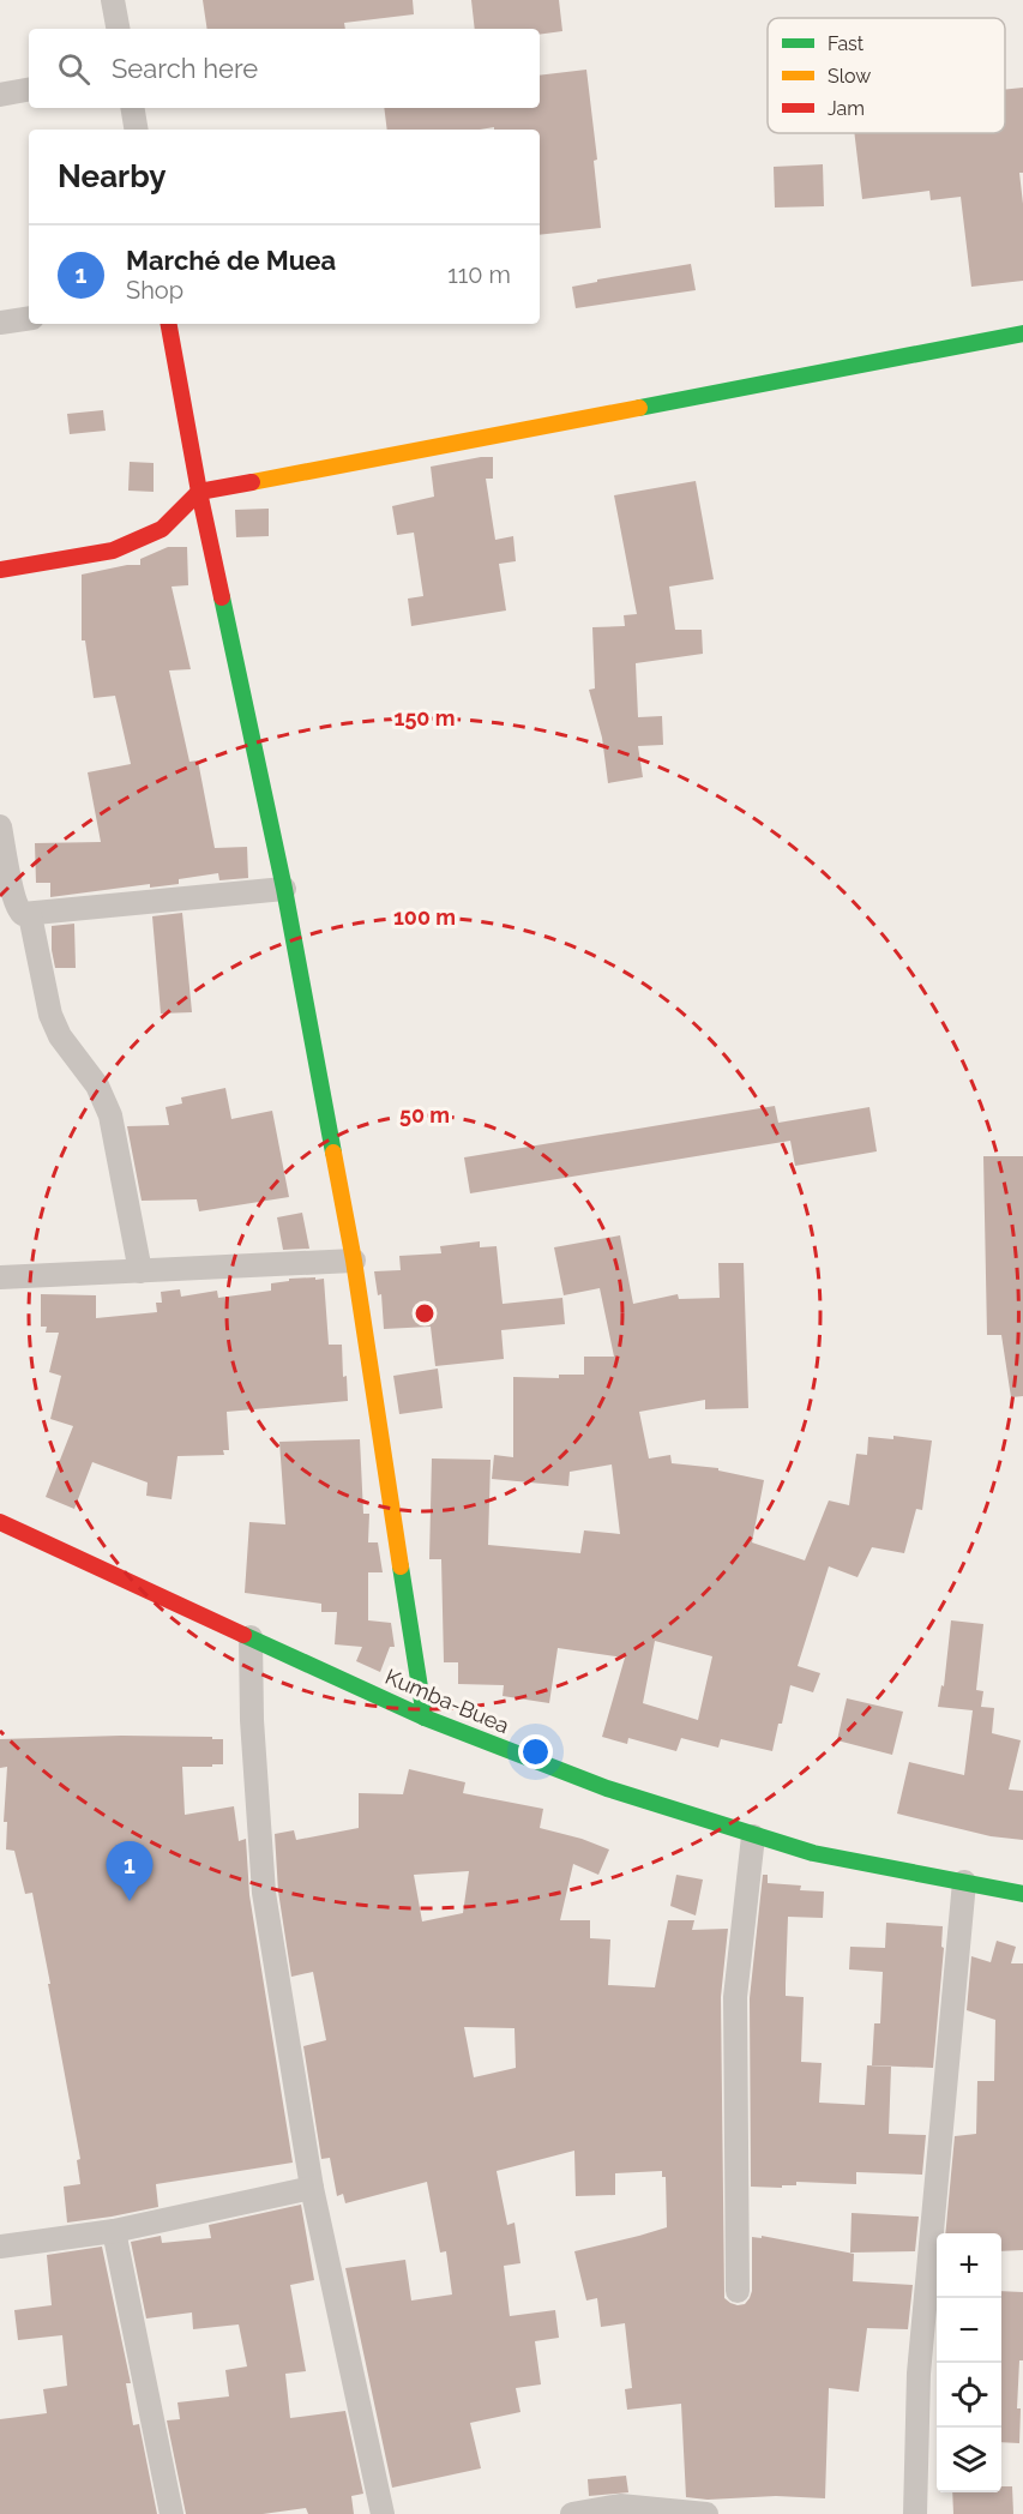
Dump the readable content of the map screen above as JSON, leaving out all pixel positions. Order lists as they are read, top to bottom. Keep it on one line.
{"streets":{"main road":["Kumba-Buea"]},"legend":["Fast","Slow","Jam"],"page":{"search":"Search here","heading":"Nearby","list":[{"mark":"1","name":"Marché de Muea","note":"Shop","value":"110 m"}],"pins":"1","map_buttons":["+","−"]},"rings":["150 m","100 m","50 m"]}
